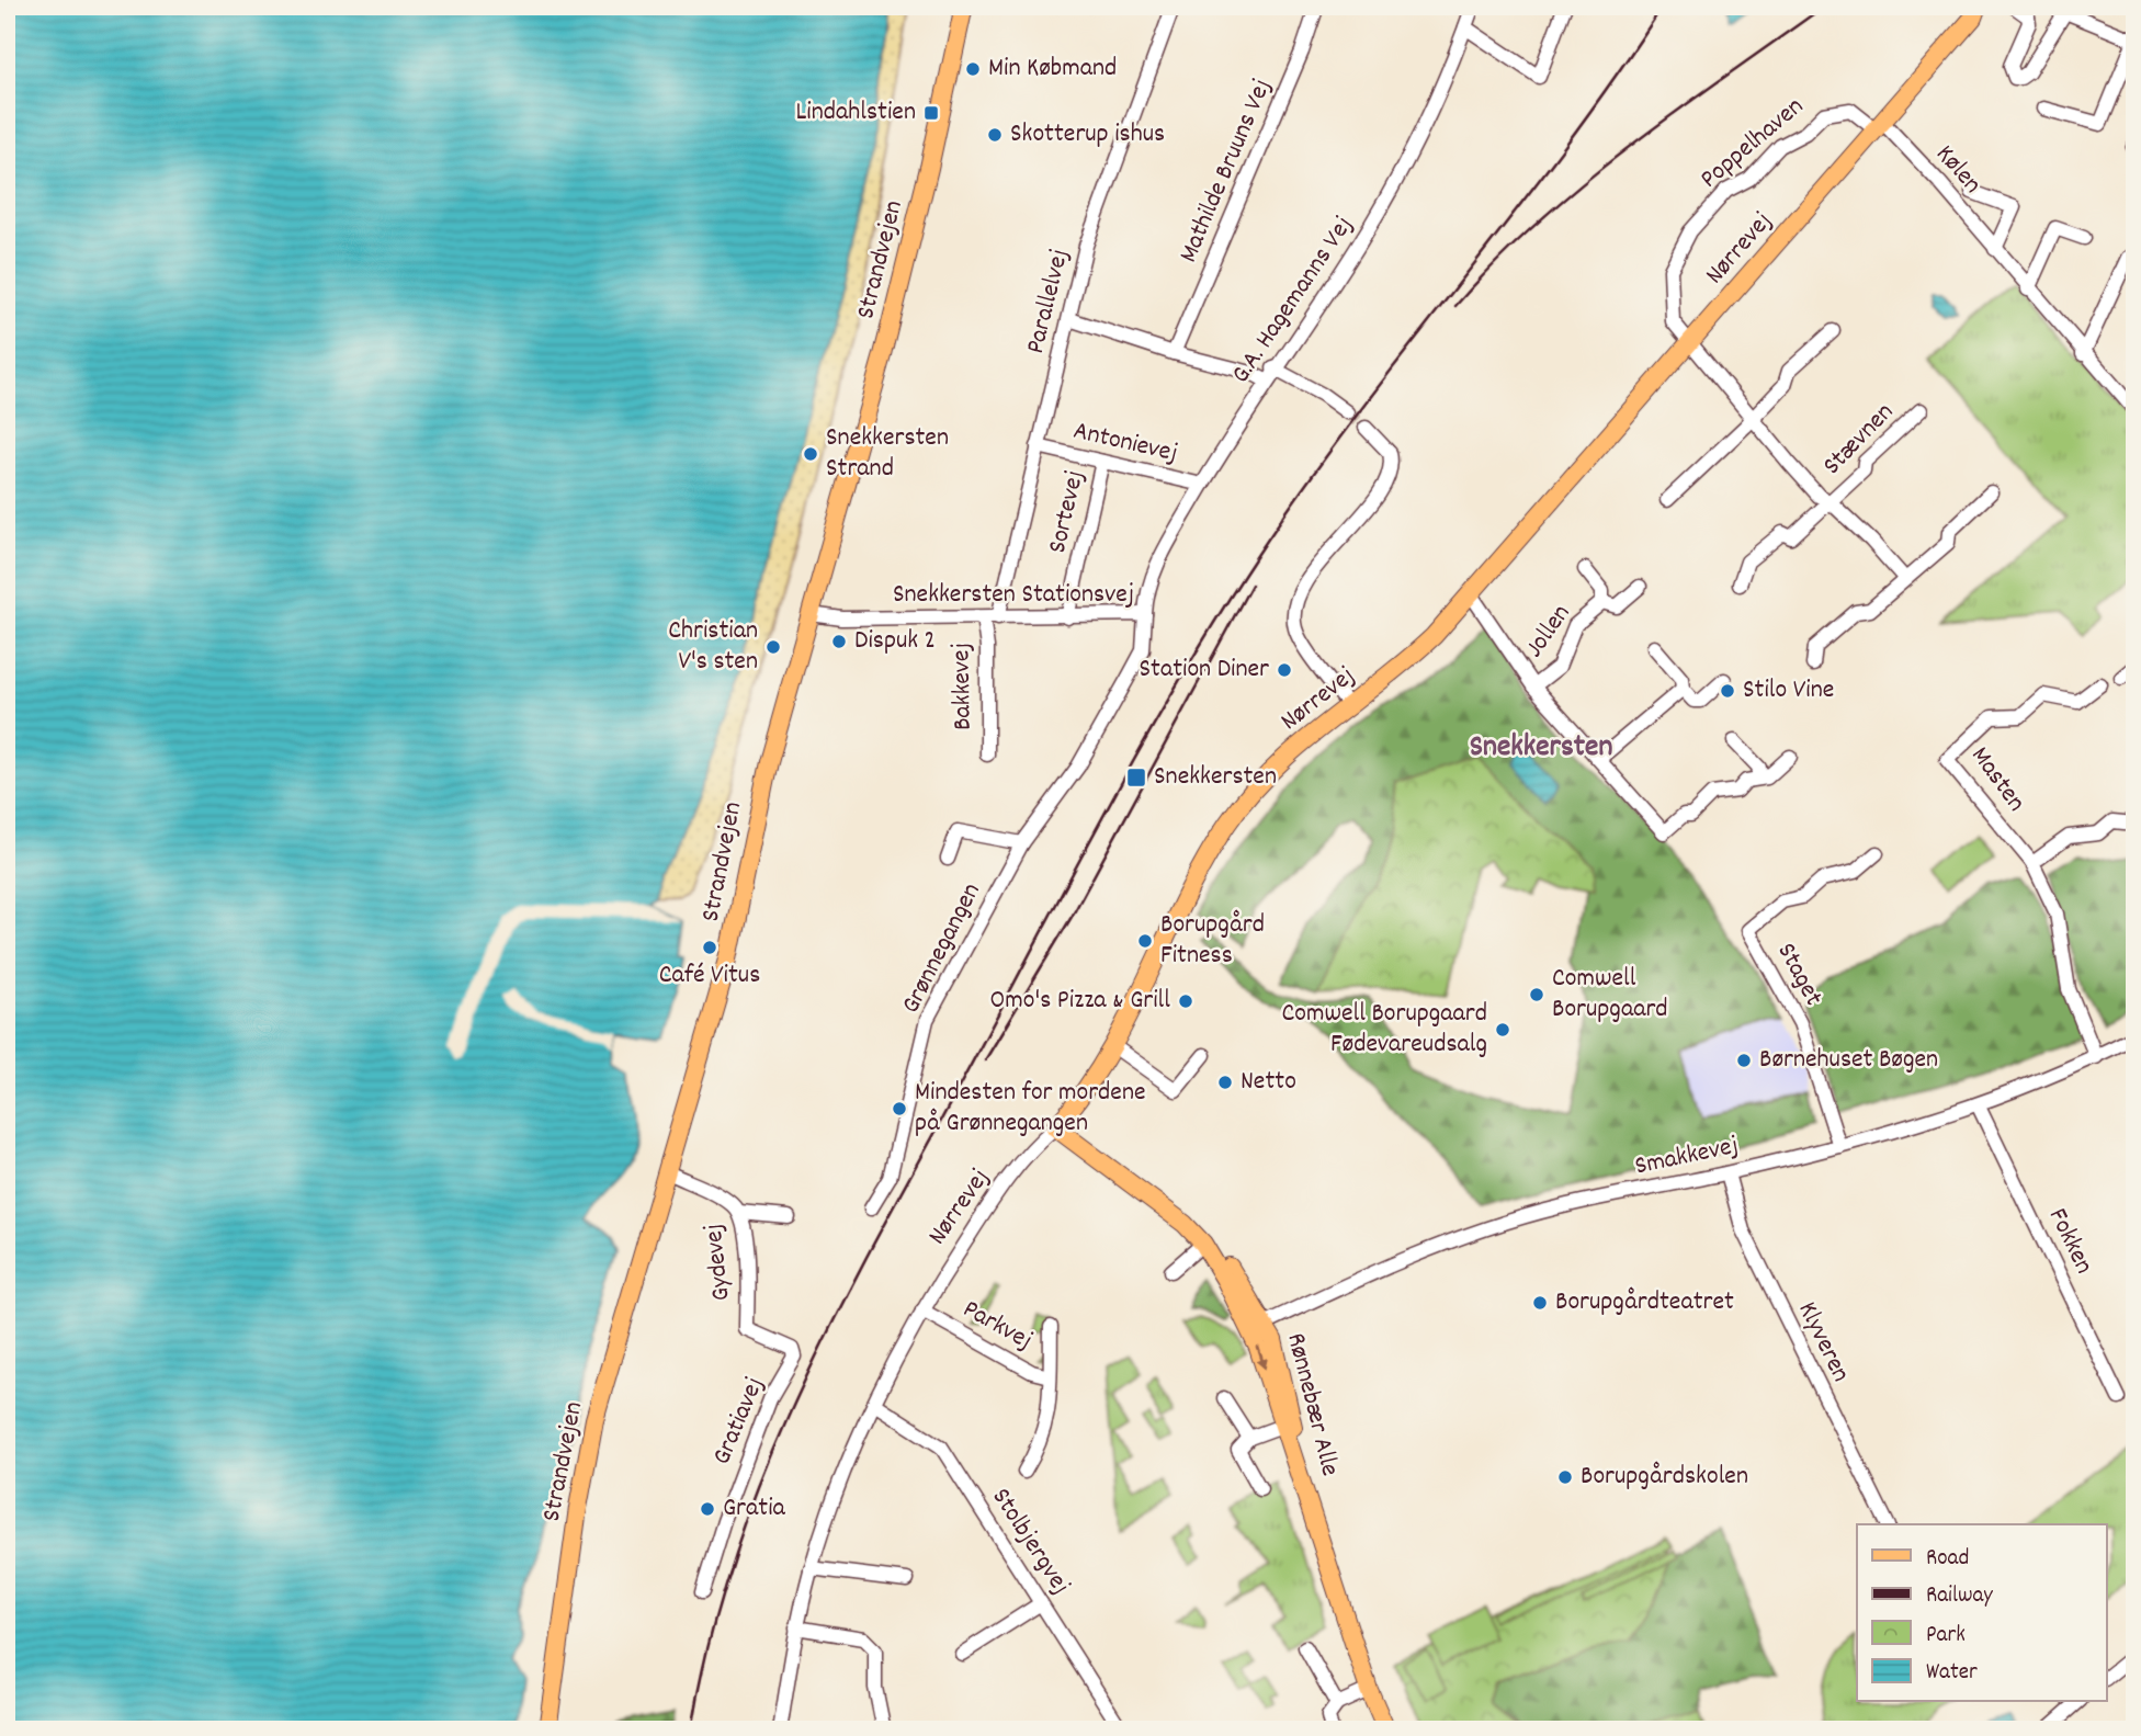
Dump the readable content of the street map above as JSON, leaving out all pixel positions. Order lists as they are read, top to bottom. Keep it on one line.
{"streets":{"main road":["Nørrevej","Strandvejen","Rønnebær Alle"],"street":["Poppelhaven","Kølen","Mathilde Bruuns Vej","G.A. Hagemanns Vej","Parallelvej","Stævnen","Antonievej","Sortevej","Snekkersten Stationsvej","Jollen","Bakkevej","Masten","Grønnegangen","Staget","Smakkevej","Fokken","Gydevej","Parkvej","Klyveren","Gratiavej","Stolbjergvej"]},"crossings":[["Poppelhaven","Kølen"],["Poppelhaven","Nørrevej"],["Poppelhaven","Stævnen"],["Kølen","Nørrevej"],["Nørrevej","Stævnen"],["Nørrevej","Jollen"],["Nørrevej","Parkvej"],["Nørrevej","Rønnebær Alle"],["Nørrevej","Stolbjergvej"],["Strandvejen","Snekkersten Stationsvej"],["Strandvejen","Gydevej"],["G.A. Hagemanns Vej","Antonievej"],["G.A. Hagemanns Vej","Snekkersten Stationsvej"],["Parallelvej","Antonievej"],["Parallelvej","Snekkersten Stationsvej"],["Antonievej","Sortevej"],["Sortevej","Snekkersten Stationsvej"],["Snekkersten Stationsvej","Bakkevej"],["Snekkersten Stationsvej","Grønnegangen"],["Masten","Smakkevej"],["Staget","Smakkevej"],["Smakkevej","Fokken"],["Smakkevej","Klyveren"],["Smakkevej","Rønnebær Alle"],["Gydevej","Gratiavej"]],"districts":["Snekkersten"],"places":{"other":["Min Købmand","Skotterup ishus","Snekkersten Strand","Dispuk 2","Christian V's sten","Station Diner","Stilo Vine","Borupgård Fitness","Café Vitus","Comwell Borupgaard","Omo's Pizza & Grill","Comwell Borupgaard Fødevareudsalg","Børnehuset Bøgen","Netto","Mindesten for mordene på Grønnegangen","Borupgårdteatret","Borupgårdskolen","Gratia"],"transit":["Lindahlstien","Snekkersten"]},"legend":["Road","Railway","Park","Water"]}
